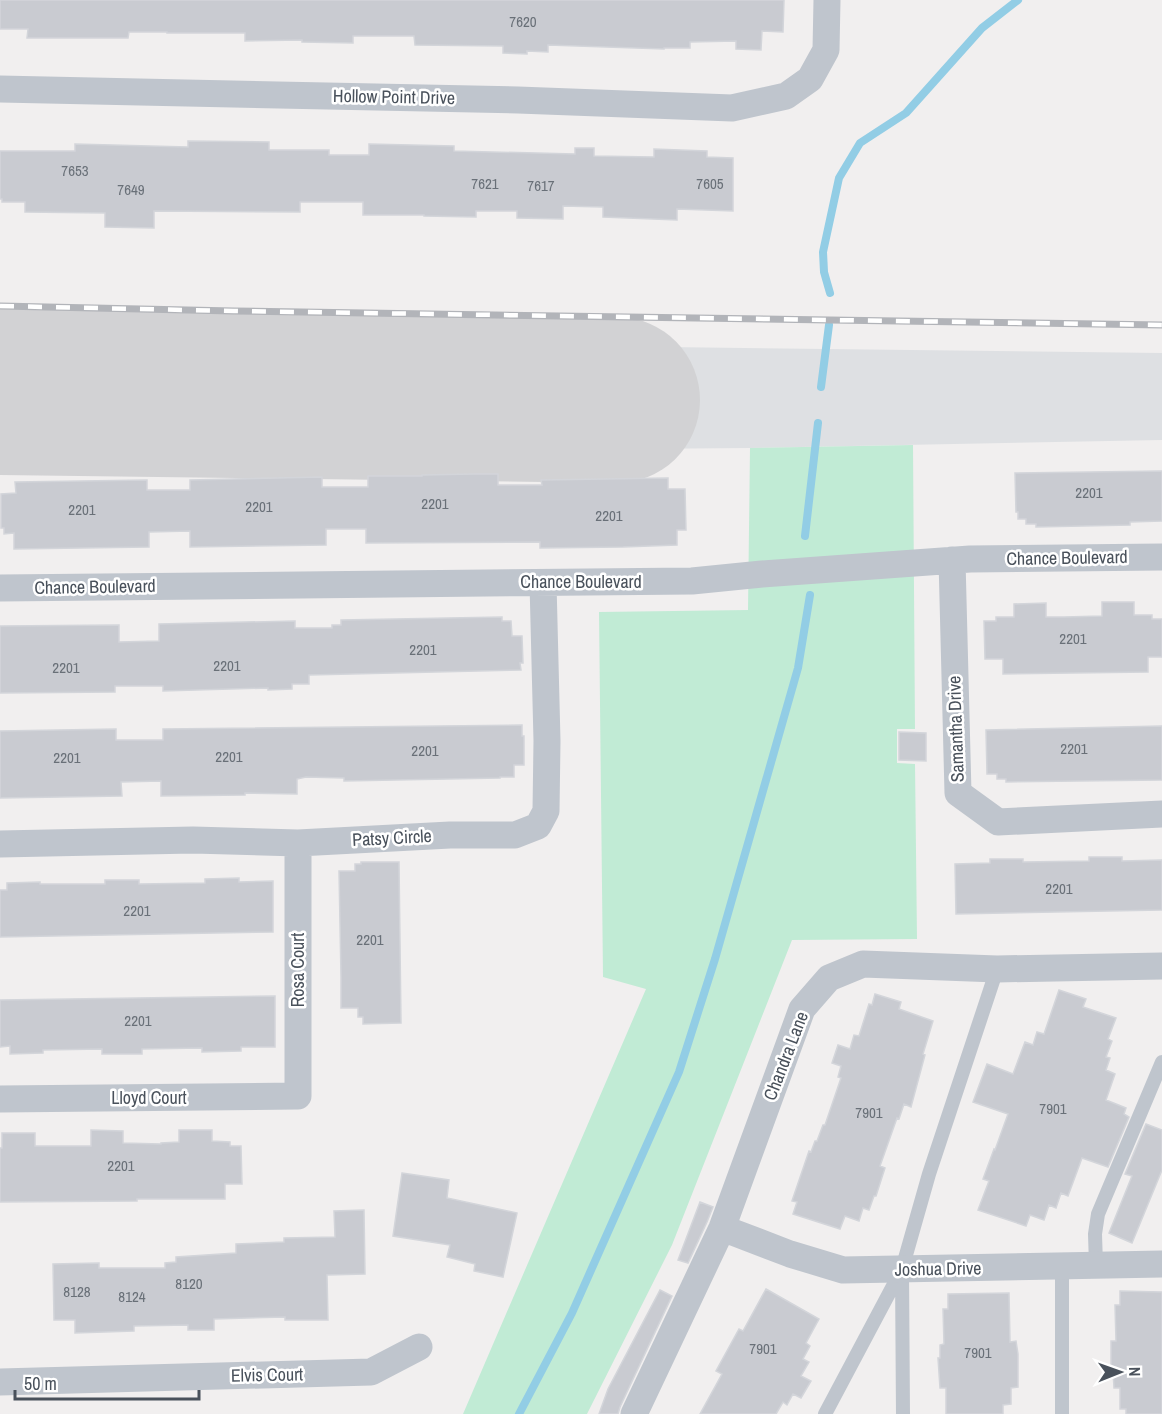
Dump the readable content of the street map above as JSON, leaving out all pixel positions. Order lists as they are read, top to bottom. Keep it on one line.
{"streets":{"street":["Hollow Point Drive","Chance Boulevard","Samantha Drive","Patsy Circle","Rosa Court","Chandra Lane","Lloyd Court","Joshua Drive","Elvis Court"]},"crossings":[["Chance Boulevard","Samantha Drive"],["Chance Boulevard","Patsy Circle"],["Patsy Circle","Rosa Court"],["Rosa Court","Lloyd Court"],["Chandra Lane","Joshua Drive"]],"house_numbers":["7620","7653","7621","7605","7617","7649","2201","2201","2201","2201","2201","2201","2201","2201","2201","2201","2201","2201","2201","2201","2201","2201","2201","7901","7901","2201","8120","8128","8124","7901","7901"],"scale_bar":"50 m","north":"right"}
